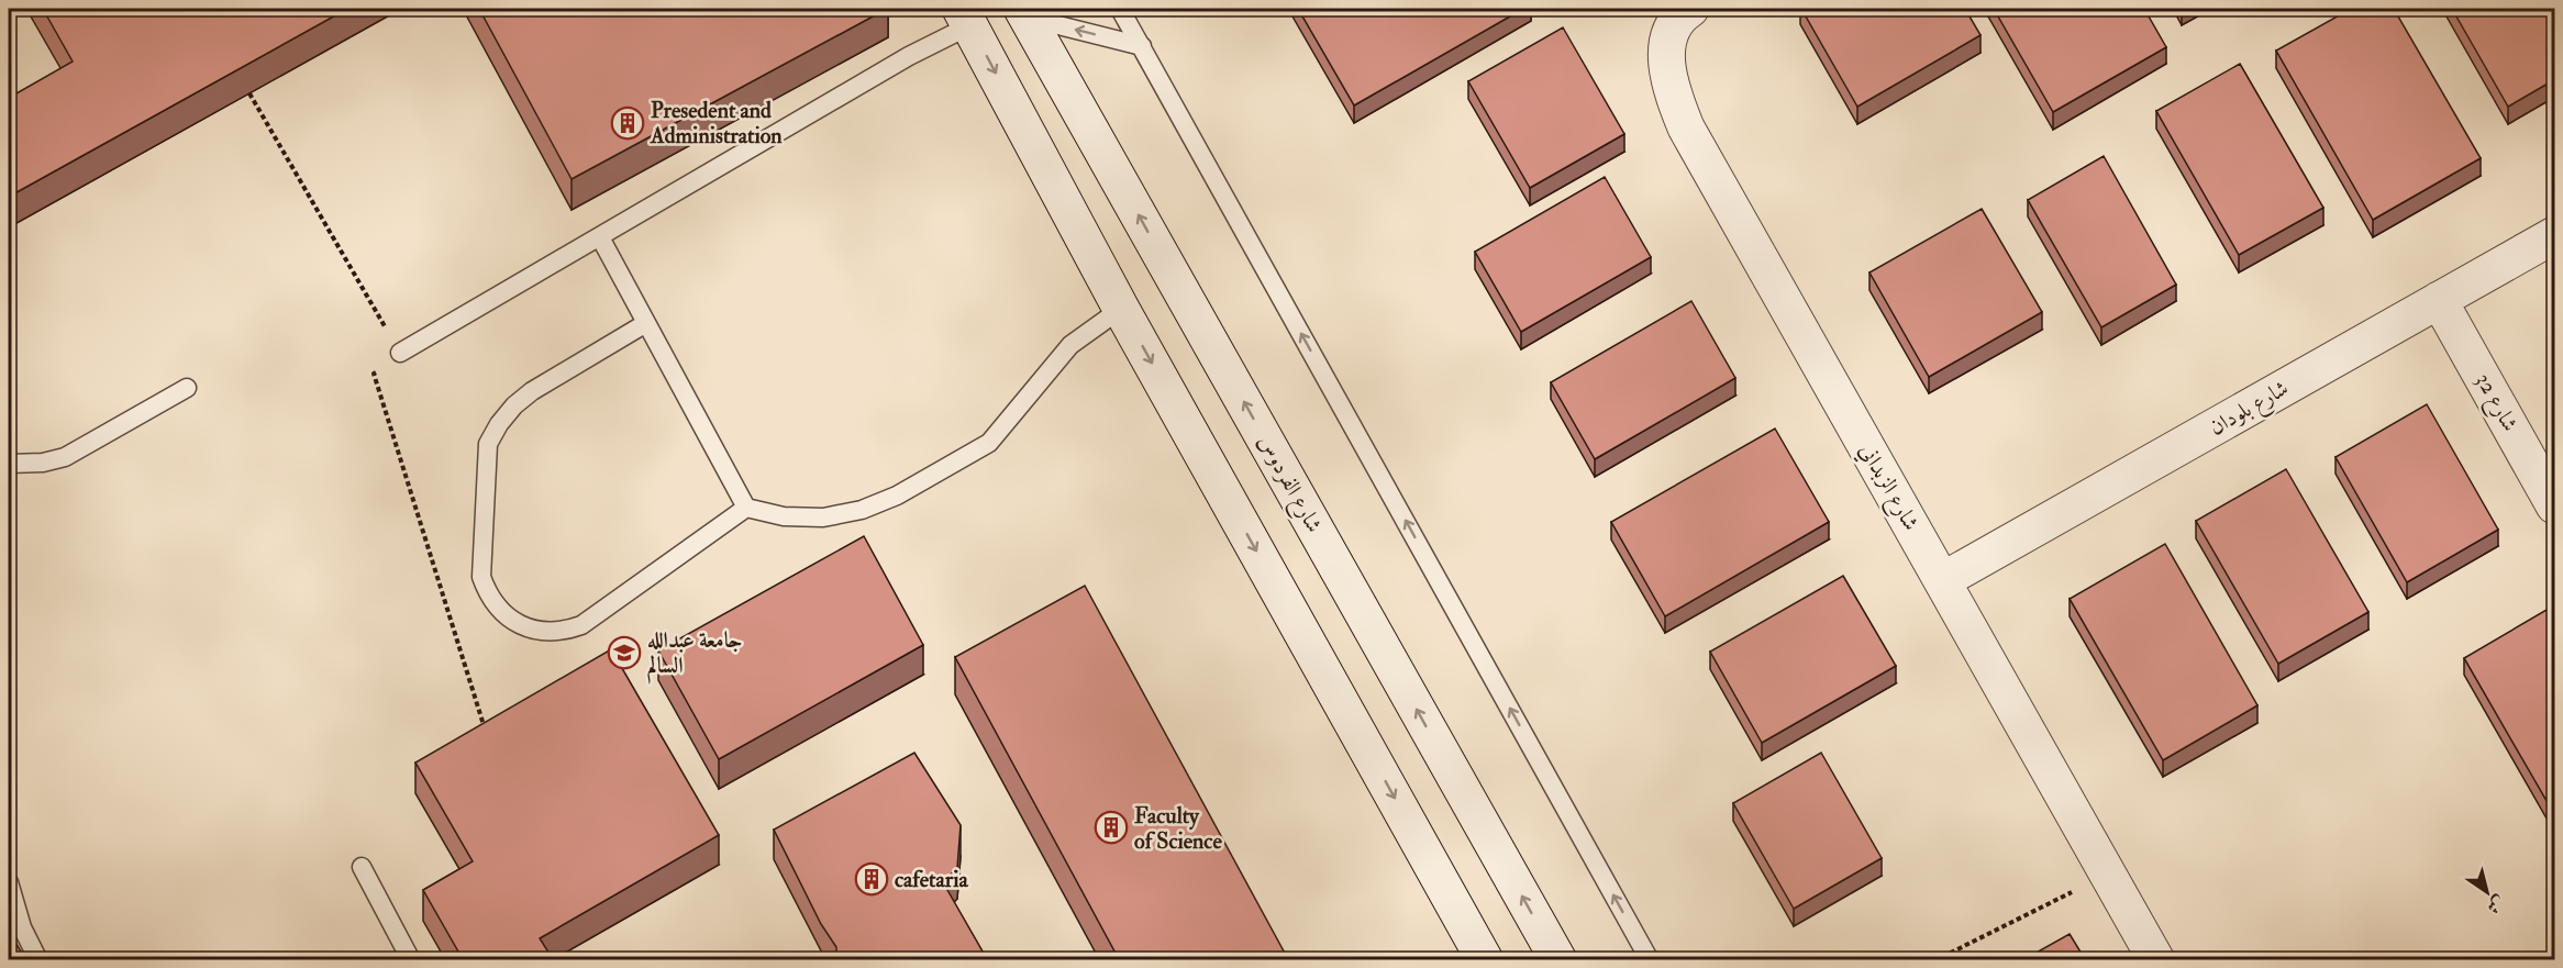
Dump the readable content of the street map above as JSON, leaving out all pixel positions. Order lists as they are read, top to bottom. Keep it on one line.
{"streets":{"street":["شارع 32","شارع بلودان","شارع الفردوس","شارع الزبداني"]},"crossings":[["شارع 32","شارع بلودان"],["شارع بلودان","شارع الزبداني"]],"places":{"building":["Presedent and Administration","Faculty of Science","cafetaria"],"school or university":["جامعة عبدالله السالم"]},"north":"bottom right"}
